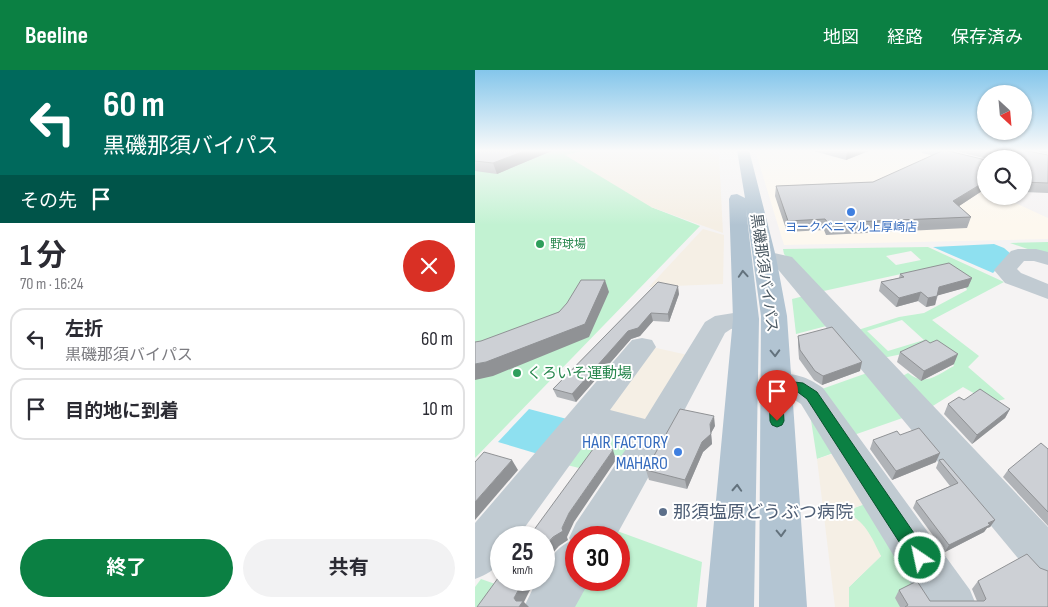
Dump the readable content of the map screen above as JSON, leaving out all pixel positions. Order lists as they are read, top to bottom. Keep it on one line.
{"streets":{"main road":["黒磯那須バイパス"]},"places":["ヨークベニマル上厚崎店","野球場","くろいそ運動場","HAIR FACTORY MAHARO","那須塩原どうぶつ病院"],"north":"bottom right","page":{"header":"Beeline","nav":["地図","経路","保存済み"],"turn":["60 m","黒磯那須バイパス"],"then":"その先","heading":["1 分","70 m · 16:24"],"list":[{"name":"左折","note":"黒磯那須バイパス","value":"60 m"},{"name":"目的地に到着","value":"10 m"}],"speed":"25 km/h","limit":"30","buttons":["終了","共有"]}}
